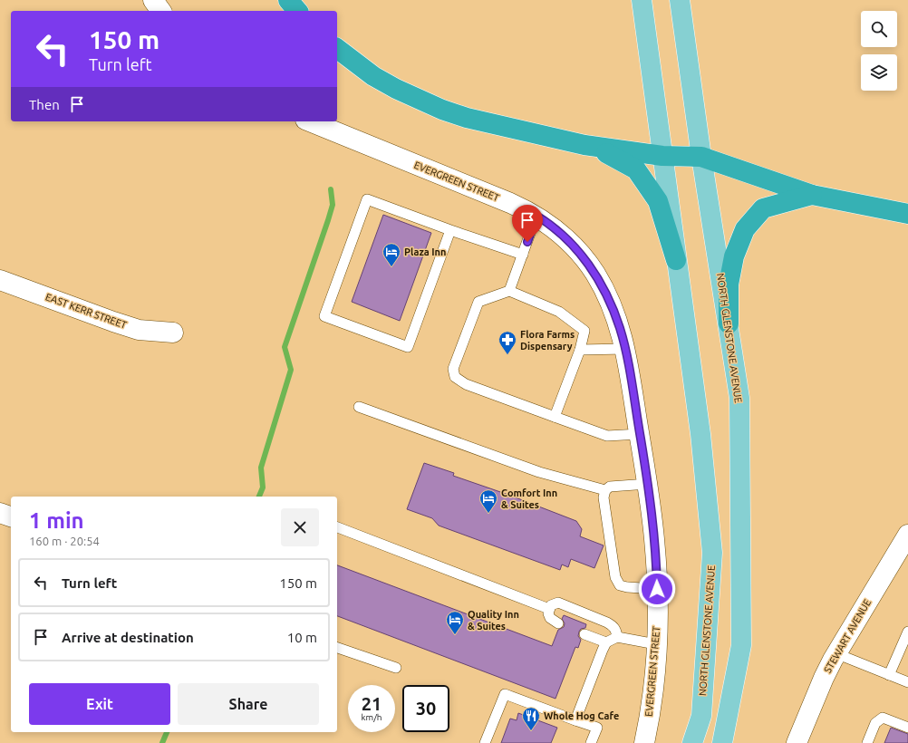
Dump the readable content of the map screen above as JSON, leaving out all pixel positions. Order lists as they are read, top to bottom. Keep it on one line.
{"streets":{"main road":["NORTH GLENSTONE AVENUE"],"street":["EVERGREEN STREET","EAST KERR STREET","STEWART AVENUE"]},"places":{"hotel":["Plaza Inn","Comfort Inn & Suites","Quality Inn & Suites"],"pharmacy":["Flora Farms Dispensary"],"restaurant":["Whole Hog Cafe"]},"page":{"turn":["150 m","Turn left"],"then":"Then","heading":["1 min","160 m · 20:54"],"list":[{"name":"Turn left","value":"150 m"},{"name":"Arrive at destination","value":"10 m"}],"buttons":["Exit","Share"],"speed":"21 km/h","limit":"30"}}
